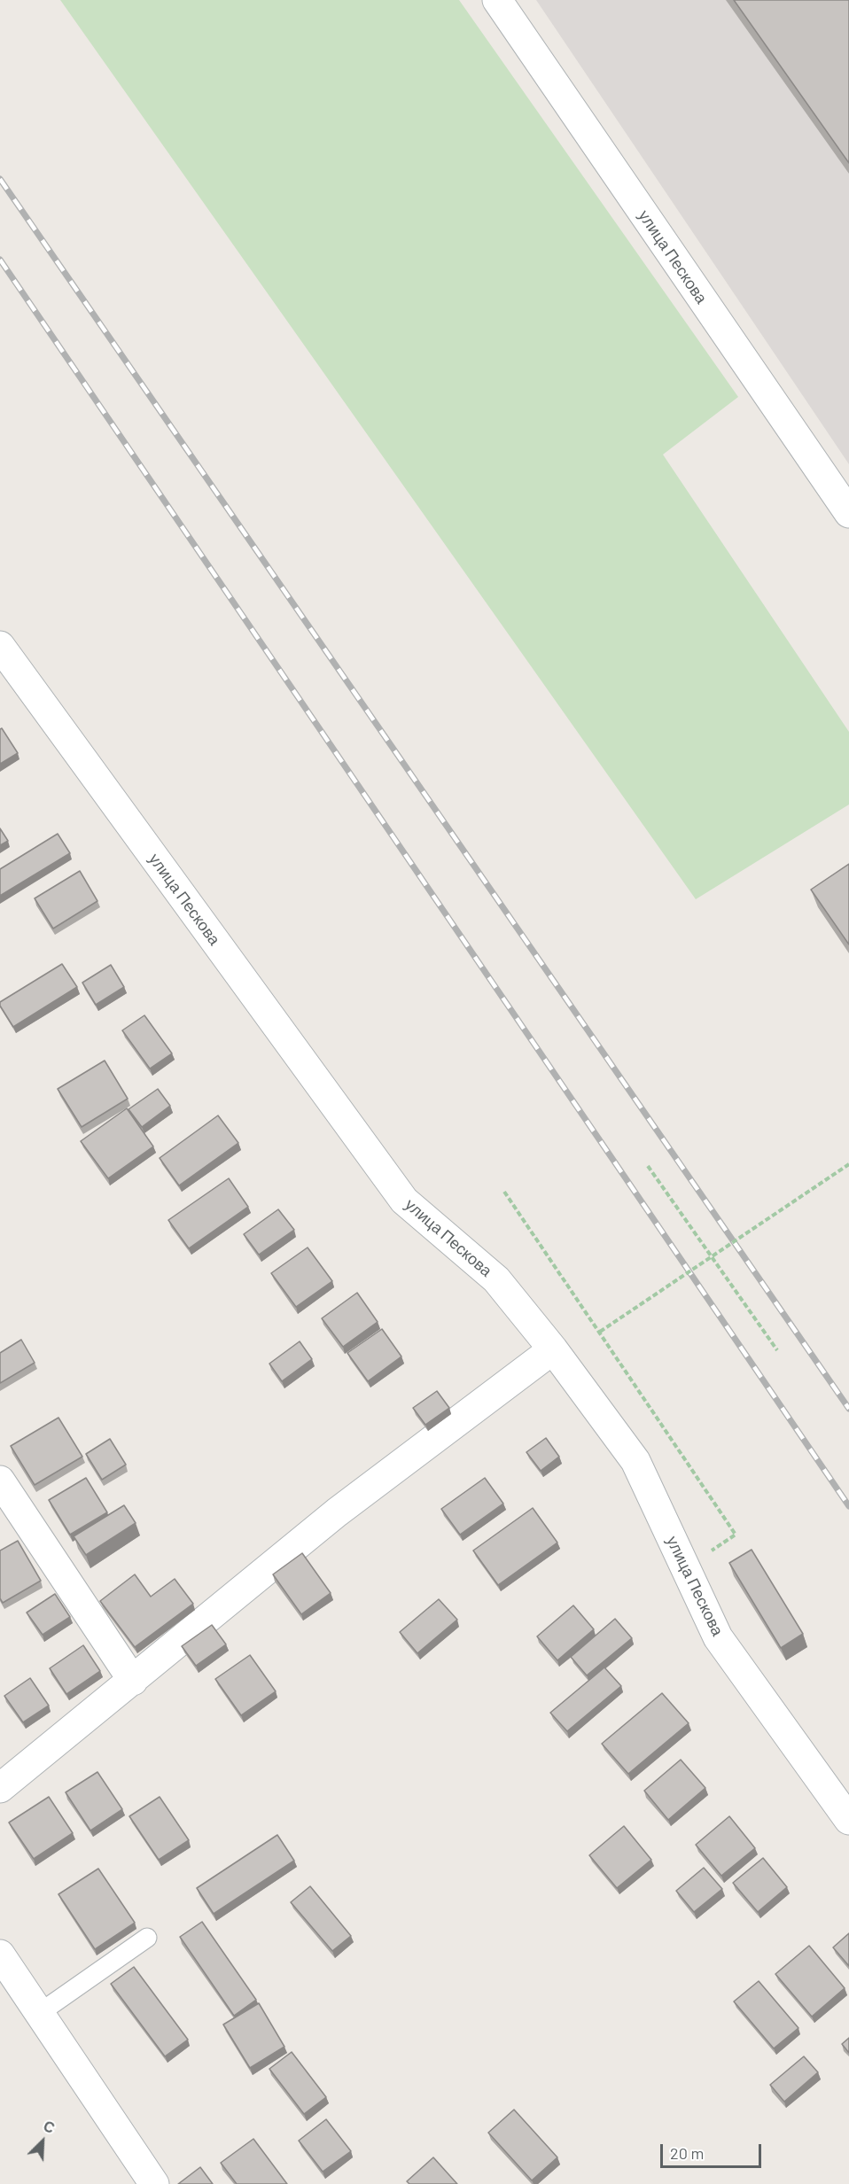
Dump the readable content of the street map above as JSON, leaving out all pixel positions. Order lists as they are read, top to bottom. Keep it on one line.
{"streets":{"street":["улица Пескова"]},"scale_bar":"20 m","north":"top right"}
